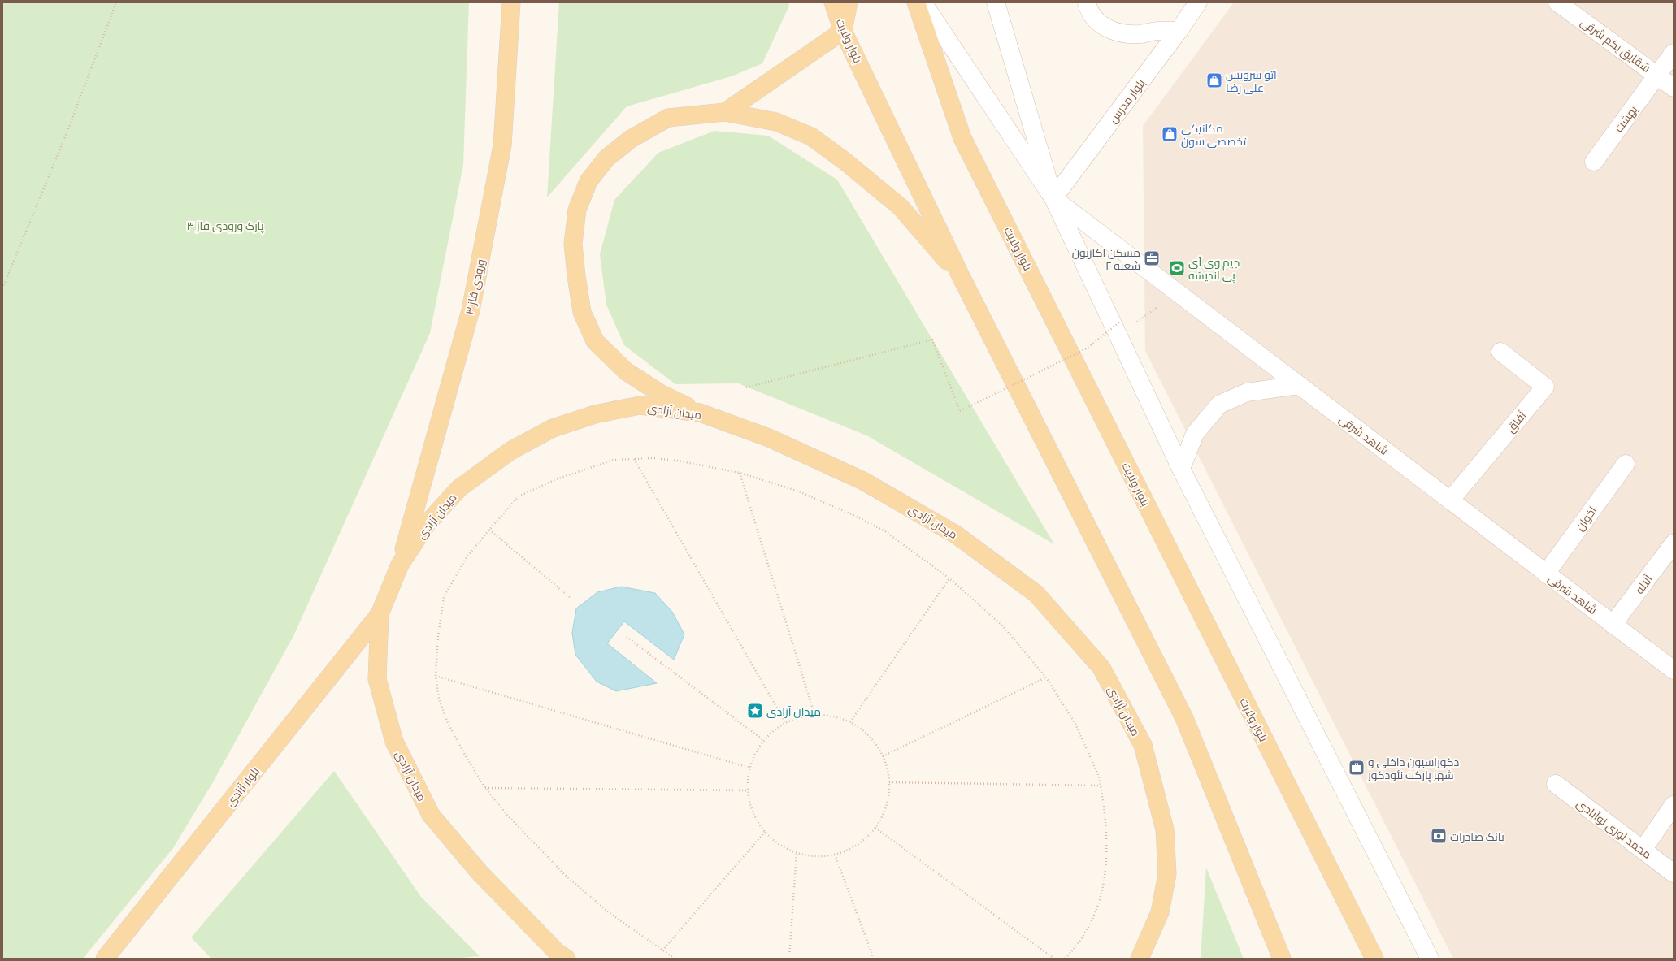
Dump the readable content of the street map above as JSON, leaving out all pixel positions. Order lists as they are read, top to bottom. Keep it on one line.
{"streets":{"main road":["بلوار ولایت","شقایق یکم شرقی","بلوار مدرس","بهشت","ورودی فاز ۳","میدان آزادی","آفاق","شاهد شرقی","اخوان","آلاله","بلوار آزادی","محمد نوری نوآبادی"]},"crossings":[["شقایق یکم شرقی","بهشت"],["بلوار مدرس","شاهد شرقی"],["ورودی فاز ۳","میدان آزادی"],["میدان آزادی","بلوار آزادی"],["آفاق","شاهد شرقی"],["شاهد شرقی","اخوان"],["شاهد شرقی","آلاله"]],"parks":["پارک ورودی فاز ۳"],"places":{"shop":["اتو سرویس علی رضا","مکانیکی تخصصی سون"],"office":["مسکن اکازیون شعبه ۲","دکوراسیون داخلی و شهر پارکت نئودکور"],"sports":["جیم وی آی پی اندیشه"],"place":["میدان آزادی"],"bank":["بانک صادرات"]}}
